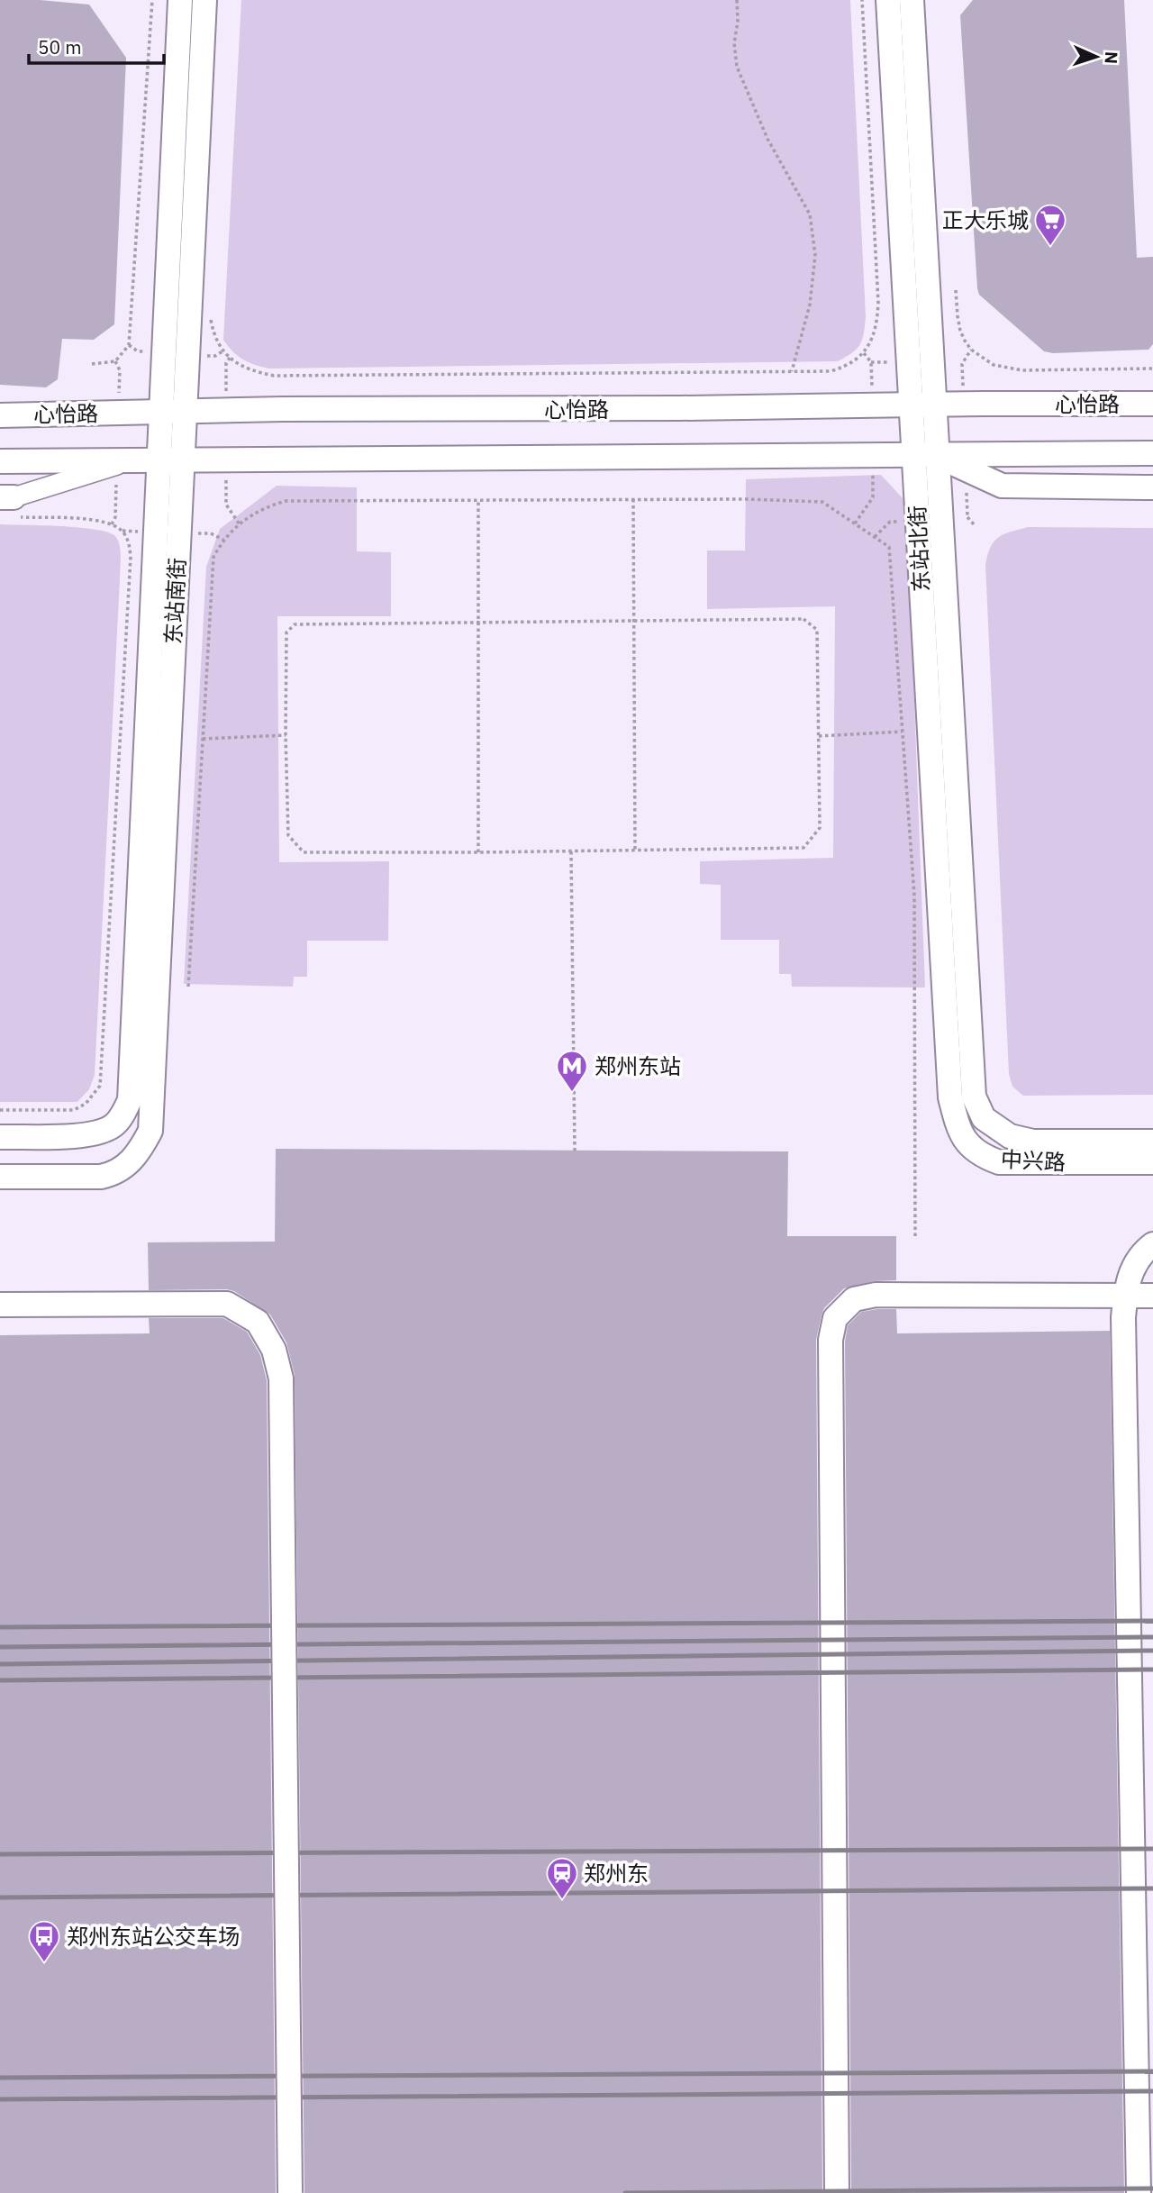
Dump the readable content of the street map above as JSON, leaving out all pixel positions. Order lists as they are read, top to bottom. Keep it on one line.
{"streets":{"street":["心怡路","东站北街","东站南街","中兴路"]},"crossings":[["心怡路","东站北街"],["心怡路","东站南街"],["东站北街","中兴路"]],"places":{"supermarket":["正大乐城"],"metro station":["郑州东站"],"station":["郑州东"],"bus stop":["郑州东站公交车场"]},"scale_bar":"50 m","north":"right"}
